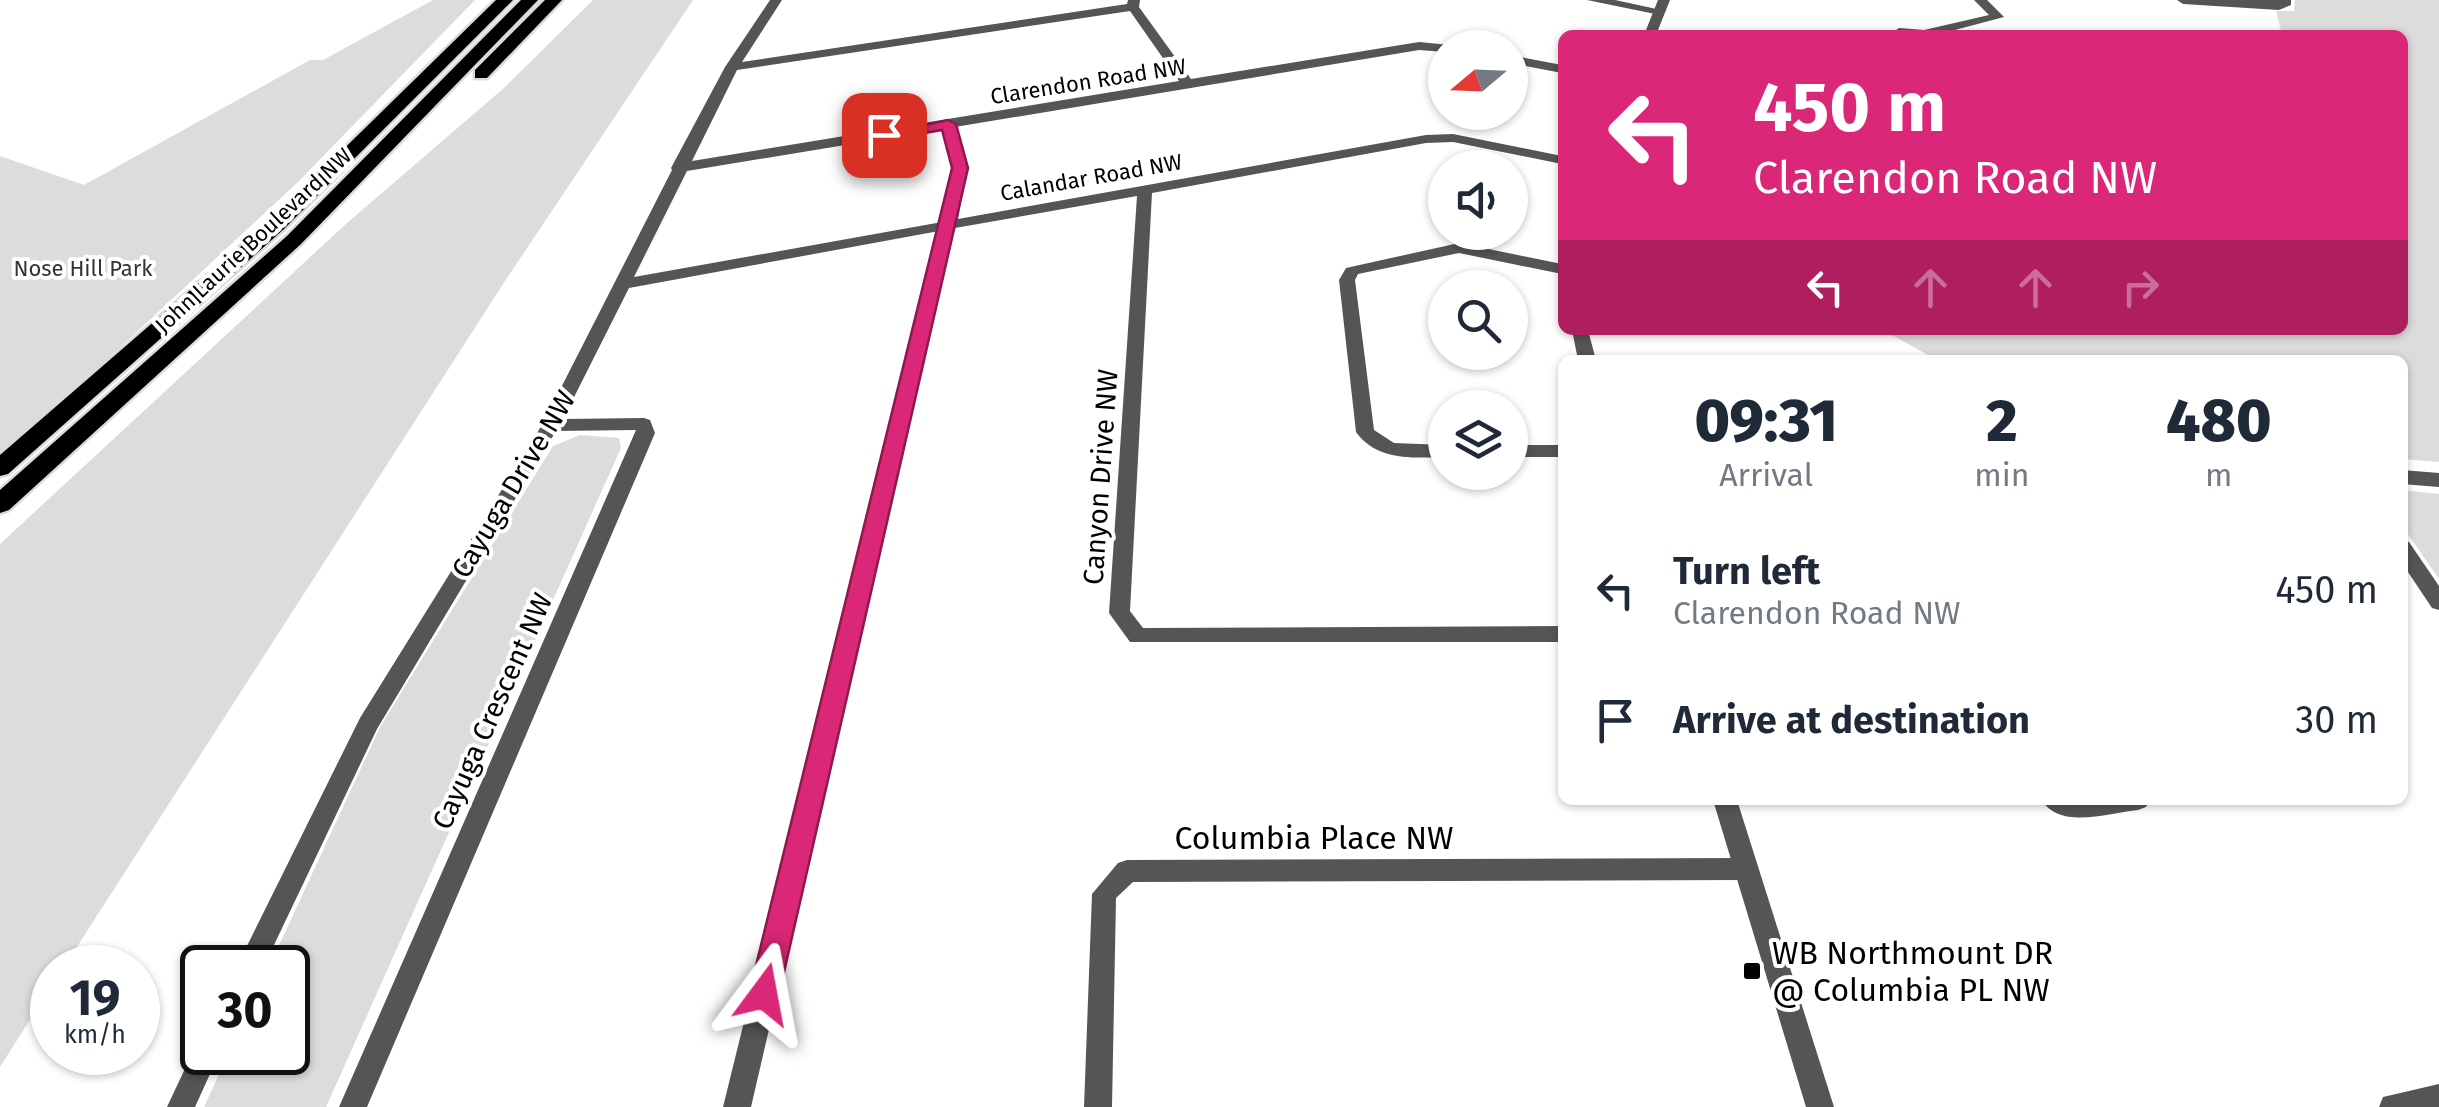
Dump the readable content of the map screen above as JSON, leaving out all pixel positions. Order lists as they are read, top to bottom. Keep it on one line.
{"streets":{"main road":["John Laurie Boulevard NW"],"street":["Clarendon Road NW","Calandar Road NW","Canyon Drive NW","Cayuga Drive NW","Cayuga Crescent NW","Columbia Place NW"]},"crossings":[["Clarendon Road NW","Cayuga Drive NW"],["Calandar Road NW","Canyon Drive NW"],["Calandar Road NW","Cayuga Drive NW"],["Cayuga Drive NW","Cayuga Crescent NW"]],"parks":["Nose Hill Park"],"places":{"transit":["WB Northmount DR @ Columbia PL NW"]},"north":"left","page":{"turn":["450 m","Clarendon Road NW"],"eta":["09:31","Arrival","2","min","480","m"],"list":[{"name":"Turn left","note":"Clarendon Road NW","value":"450 m"},{"name":"Arrive at destination","value":"30 m"}],"speed":"19 km/h","limit":"30"}}
